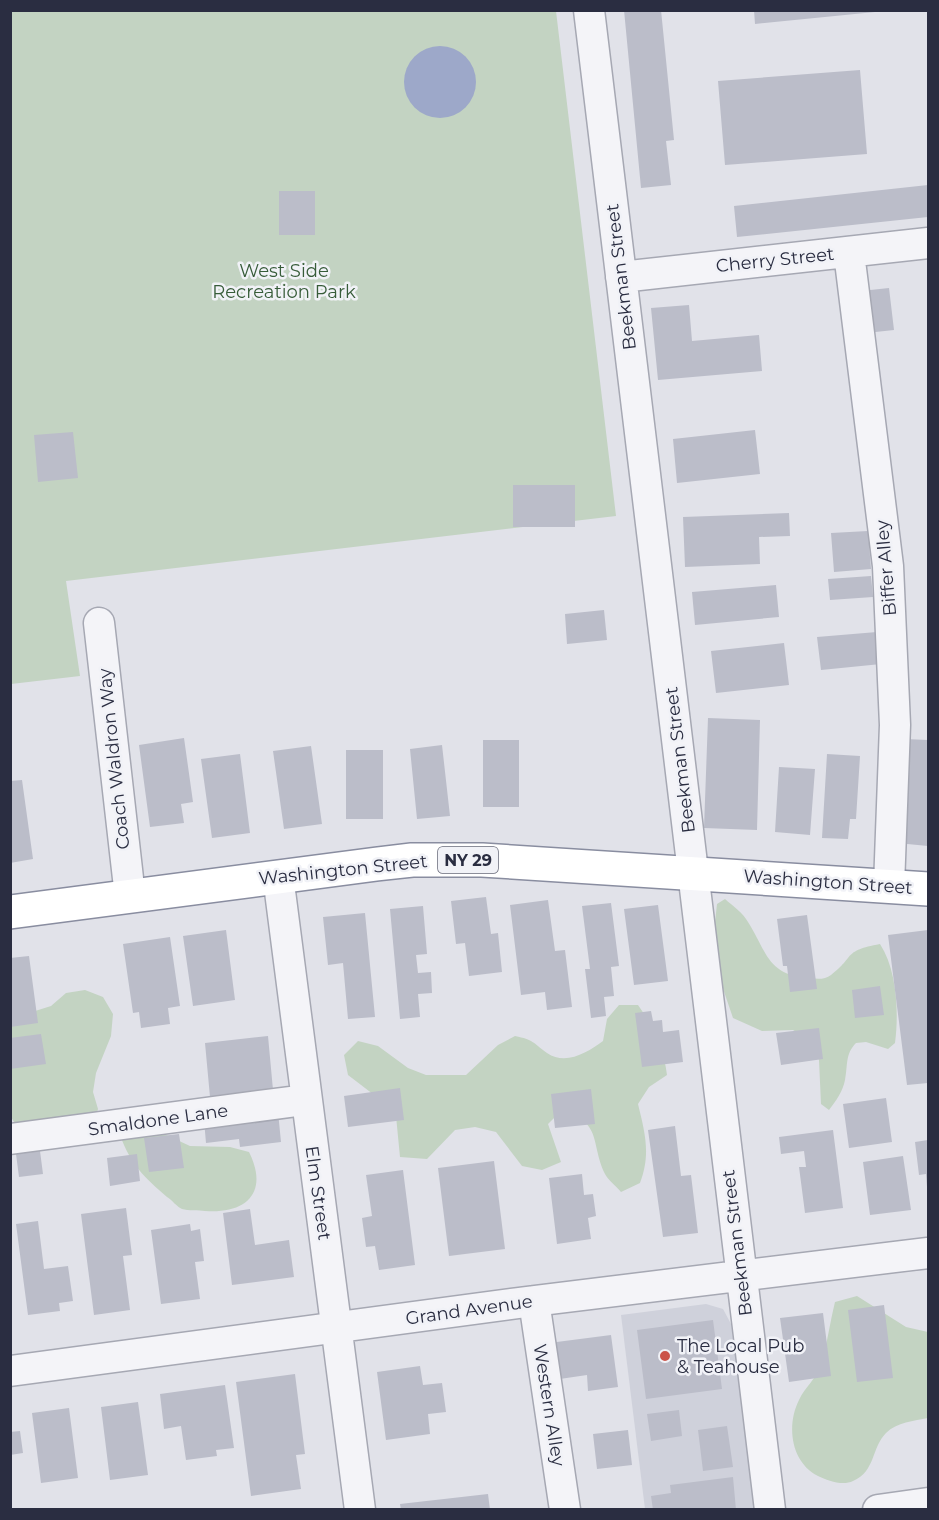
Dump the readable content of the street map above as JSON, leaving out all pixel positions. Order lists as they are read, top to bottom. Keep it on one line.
{"streets":{"highway":["NY 29","Washington Street"],"street":["Cherry Street","Beekman Street","Biffer Alley","Coach Waldron Way","Smaldone Lane","Elm Street","Grand Avenue","Western Alley"]},"crossings":[["Cherry Street","Beekman Street"],["Cherry Street","Biffer Alley"],["Beekman Street","Washington Street"],["Beekman Street","Grand Avenue"],["Biffer Alley","Washington Street"],["Coach Waldron Way","Washington Street"],["Washington Street","Elm Street"],["Smaldone Lane","Elm Street"],["Elm Street","Grand Avenue"],["Grand Avenue","Western Alley"]],"parks":["West Side Recreation Park"],"places":["The Local Pub & Teahouse"]}
